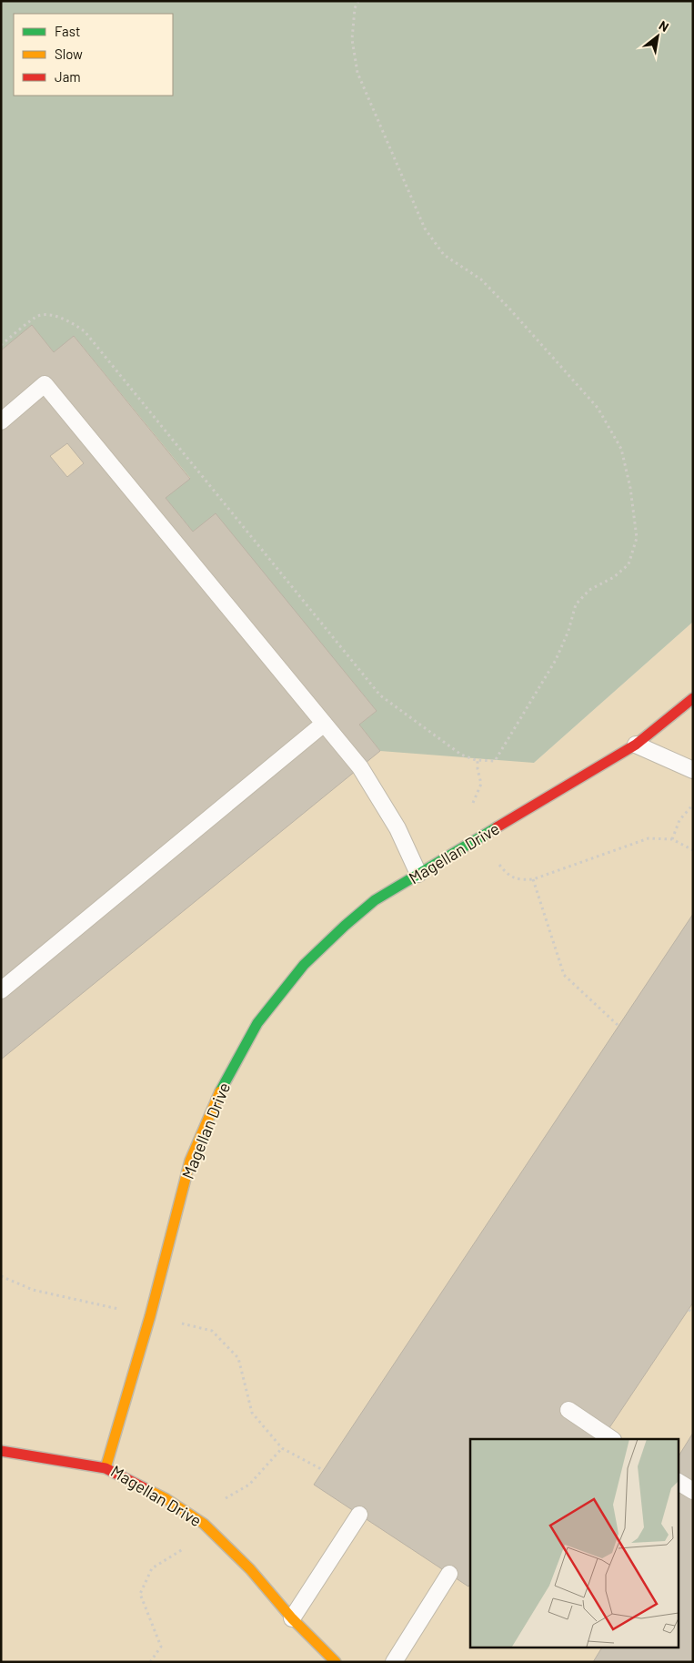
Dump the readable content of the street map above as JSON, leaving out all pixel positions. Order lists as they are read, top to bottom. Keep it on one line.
{"streets":{"street":["Magellan Drive"]},"legend":["Fast","Slow","Jam"],"north":"top right"}
